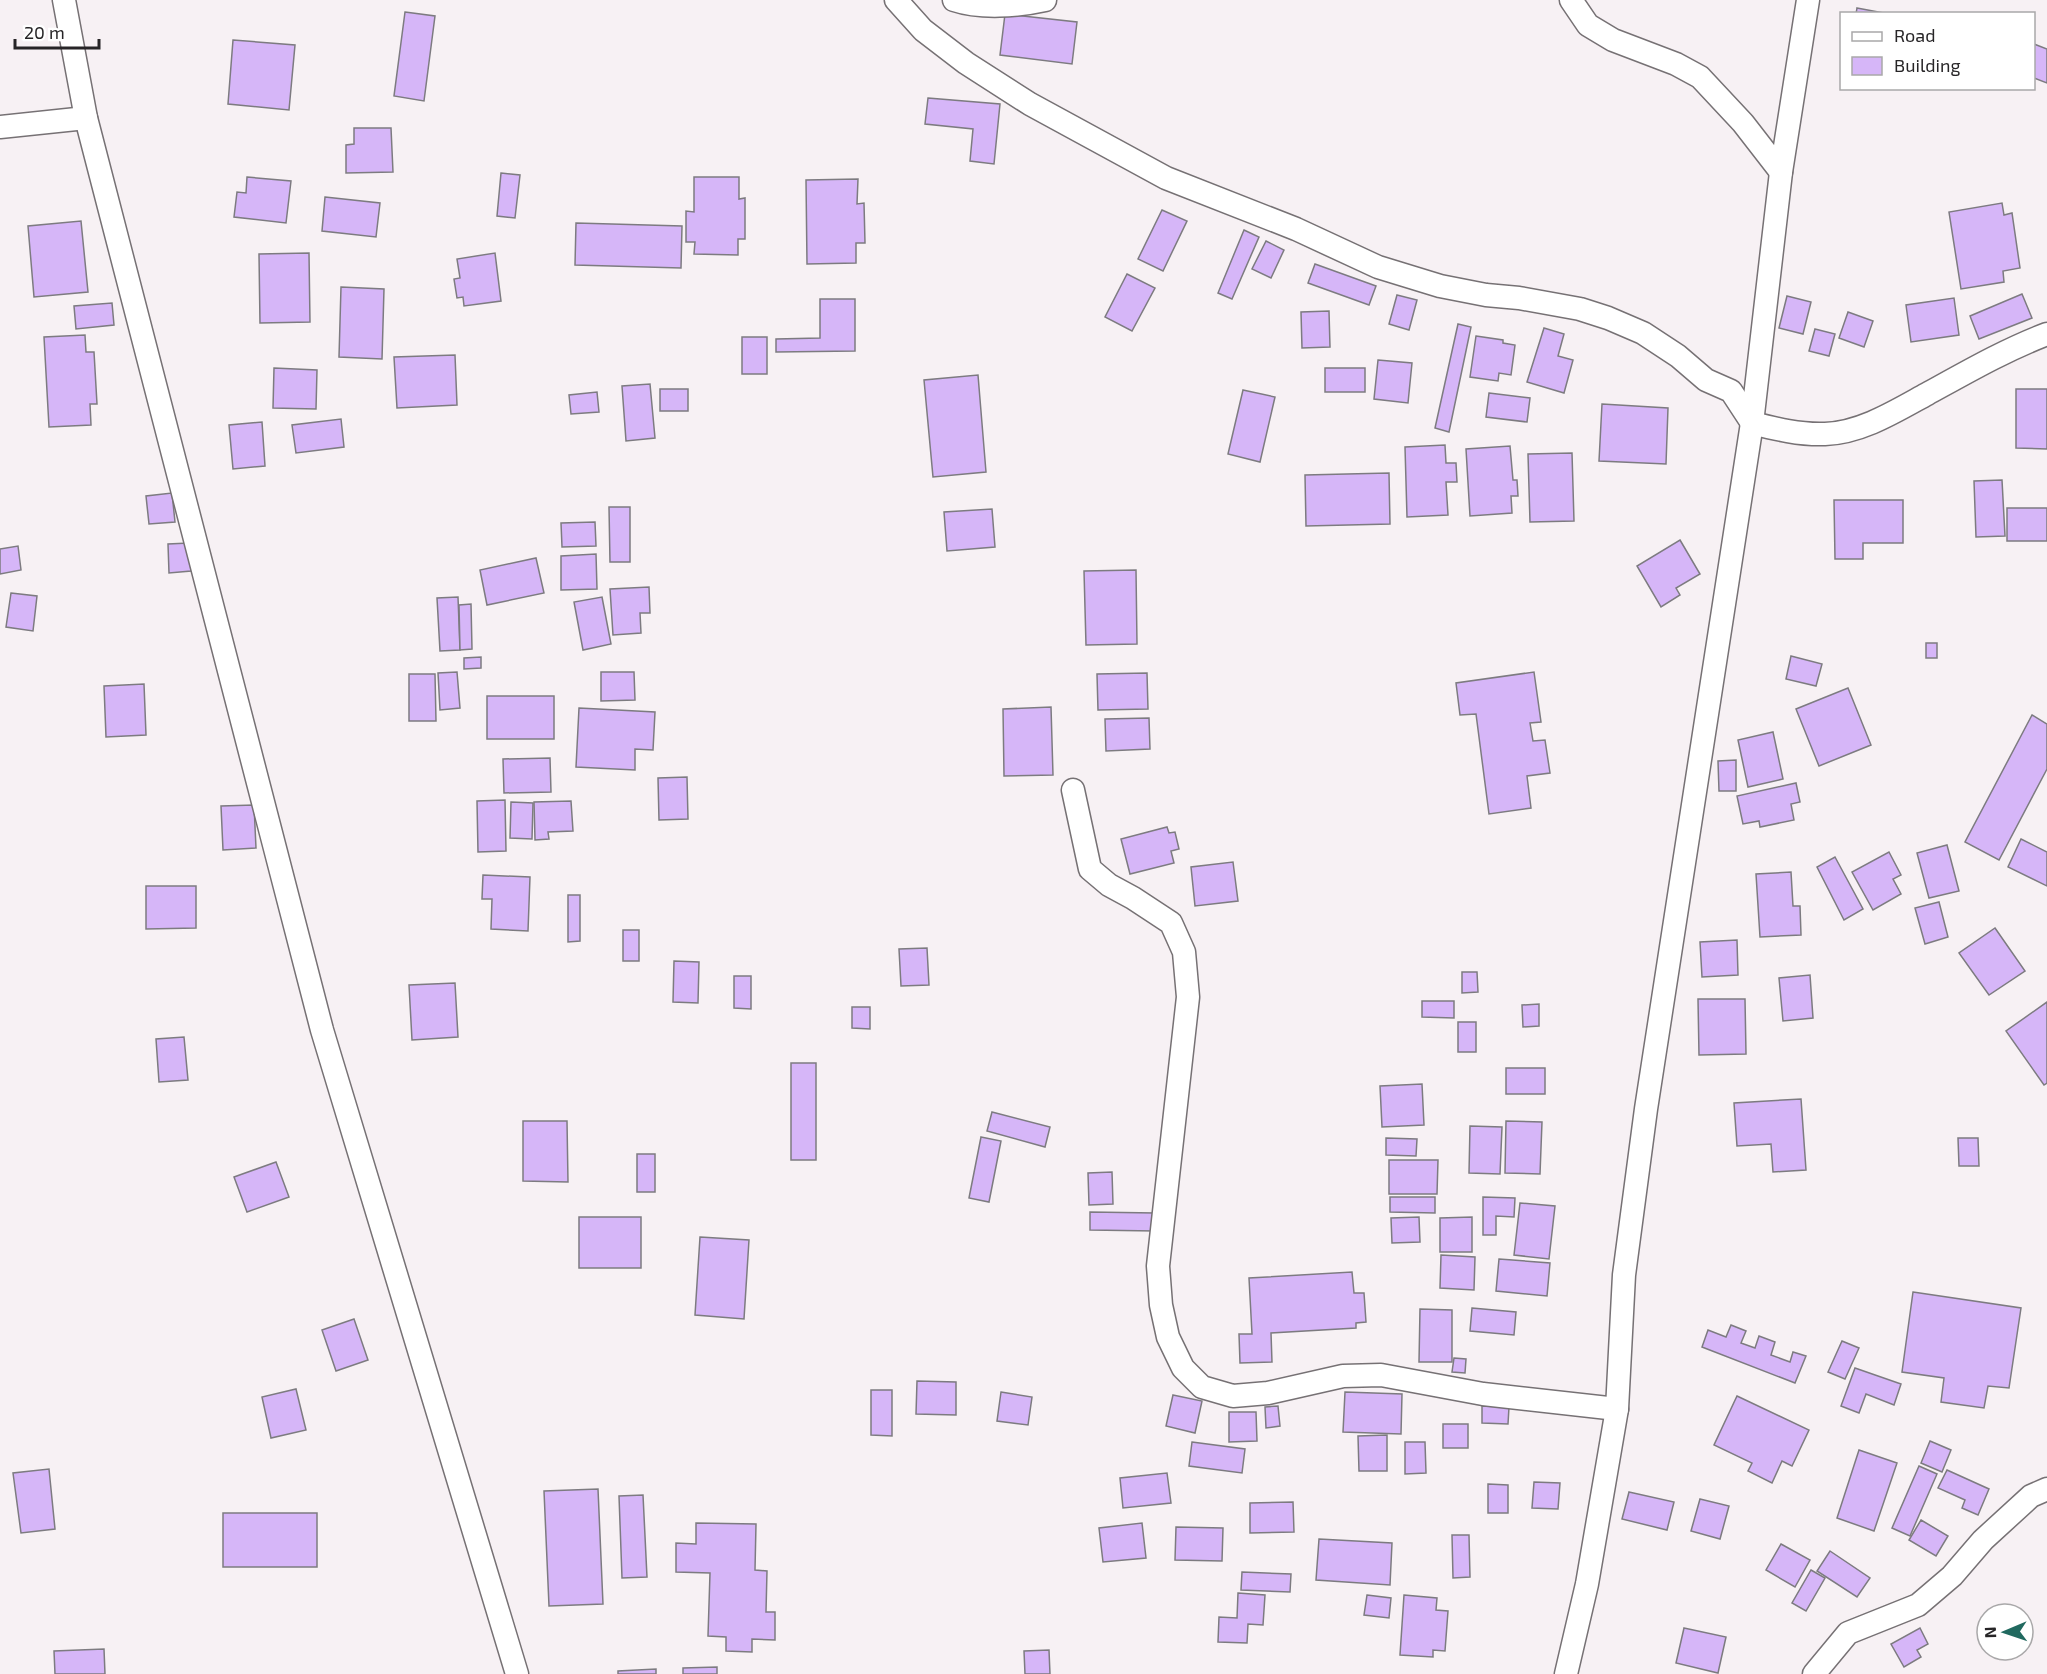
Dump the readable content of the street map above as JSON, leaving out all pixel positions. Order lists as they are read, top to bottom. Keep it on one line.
{"legend":["Road","Building"],"scale_bar":"20 m","north":"left"}
